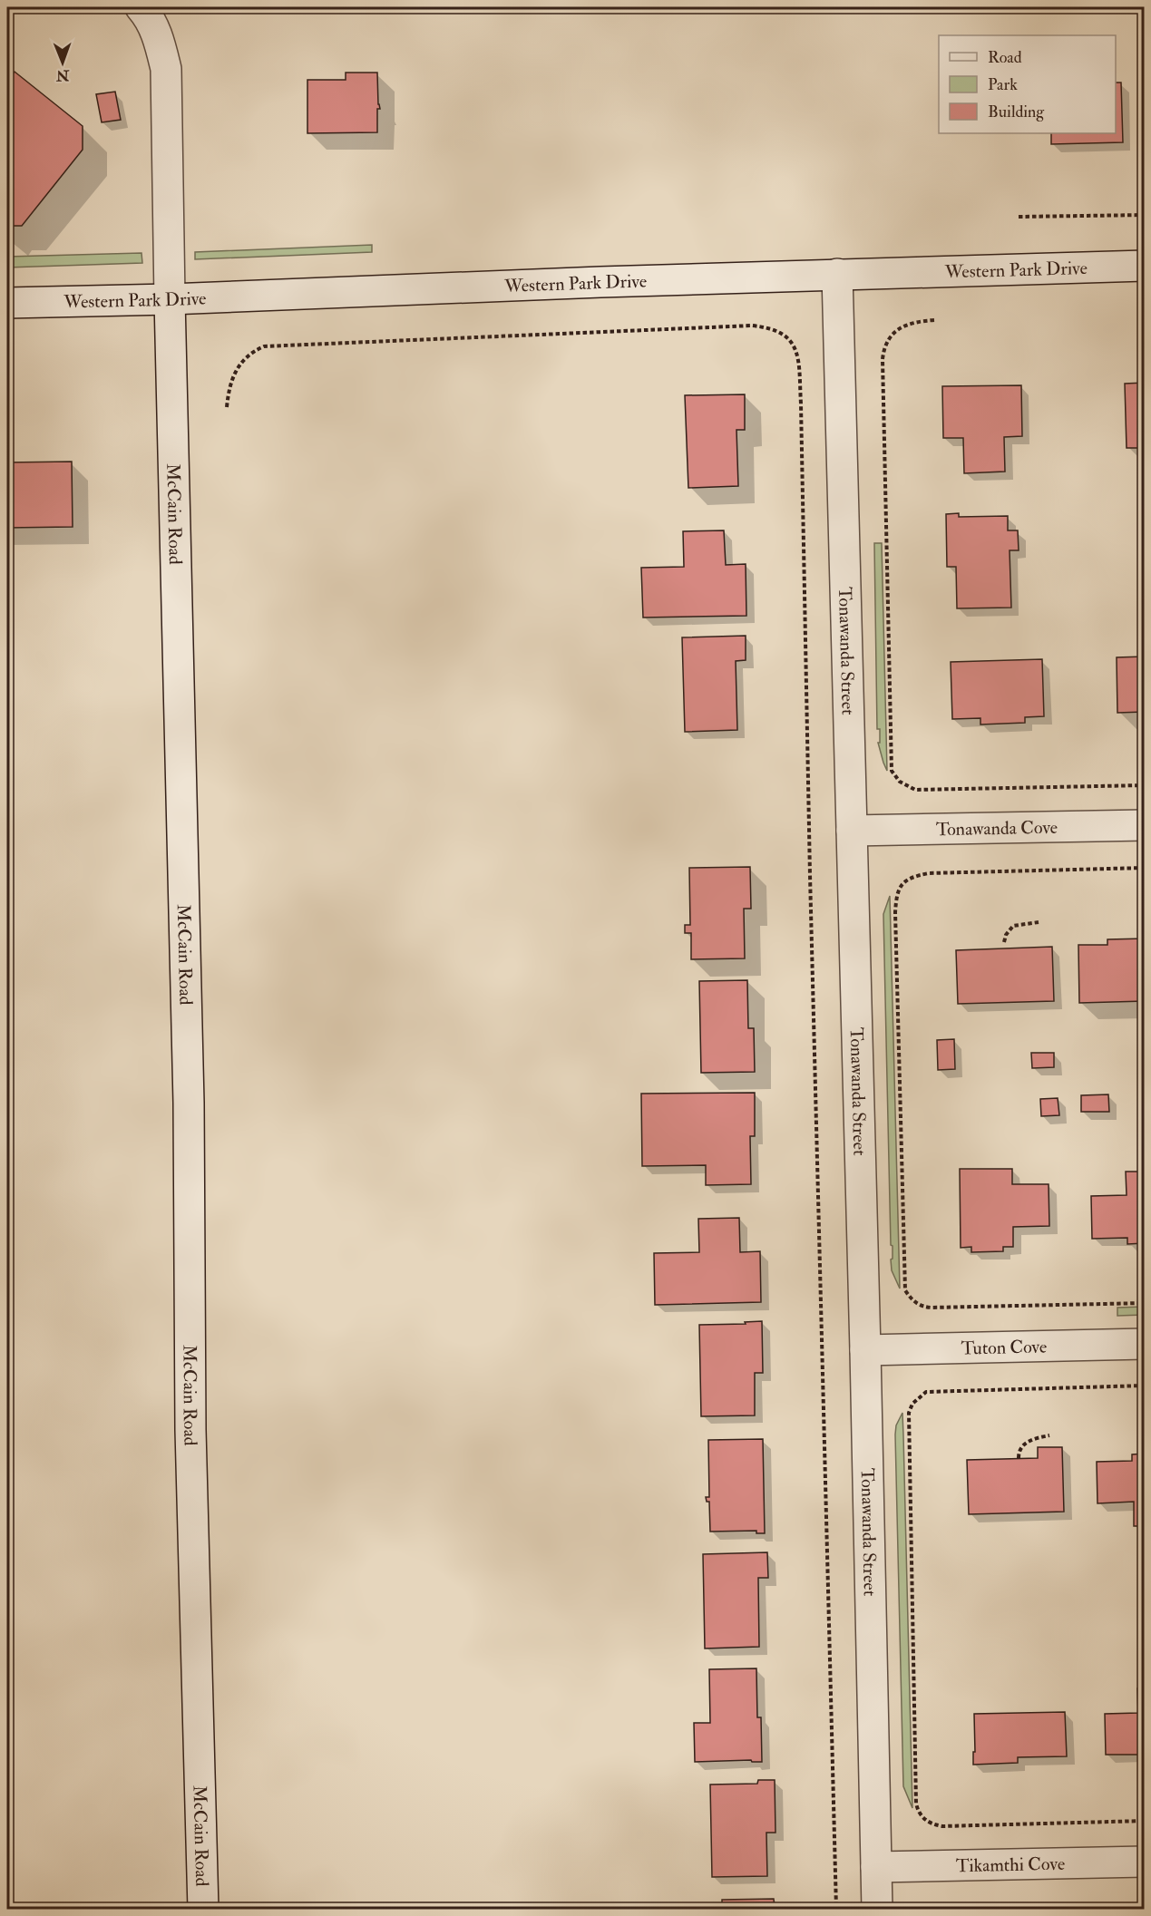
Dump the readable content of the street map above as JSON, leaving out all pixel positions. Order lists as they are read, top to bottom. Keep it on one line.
{"streets":{"street":["Western Park Drive","McCain Road","Tonawanda Street","Tonawanda Cove","Tuton Cove","Tikamthi Cove"]},"crossings":[["Western Park Drive","McCain Road"],["Western Park Drive","Tonawanda Street"],["Tonawanda Street","Tonawanda Cove"],["Tonawanda Street","Tuton Cove"],["Tonawanda Street","Tikamthi Cove"]],"legend":["Road","Park","Building"],"north":"bottom"}
